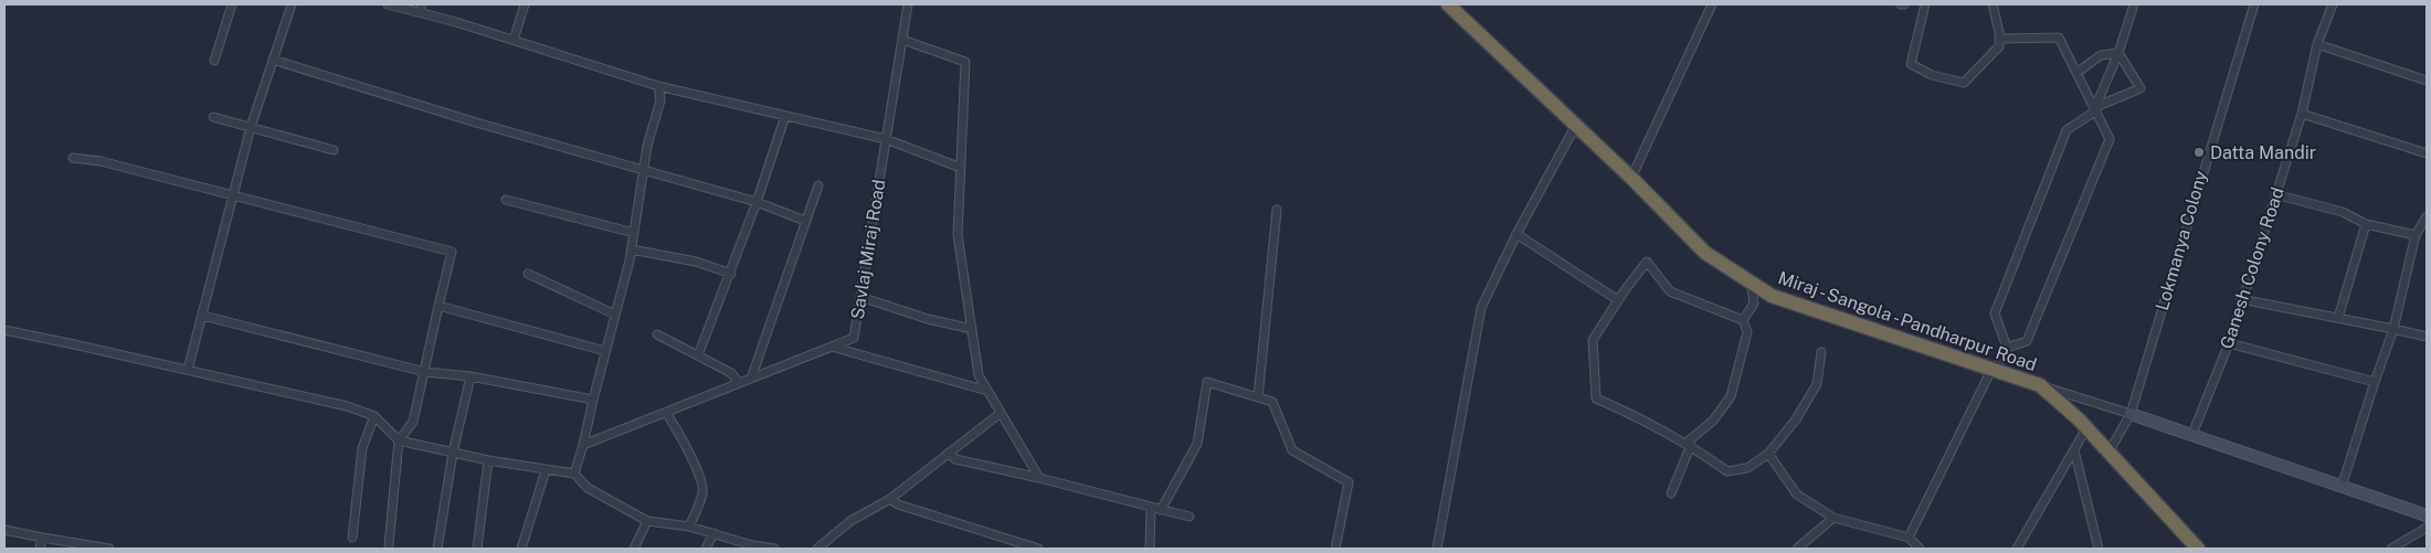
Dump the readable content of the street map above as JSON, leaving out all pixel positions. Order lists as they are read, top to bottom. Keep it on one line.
{"streets":{"highway":["Miraj - Sangola - Pandharpur Road"],"street":["Lokmanya Colony","Savlaj Miraj Road","Ganesh Colony Road"]},"crossings":[["Lokmanya Colony","Miraj - Sangola - Pandharpur Road"]],"places":["Datta Mandir"]}
